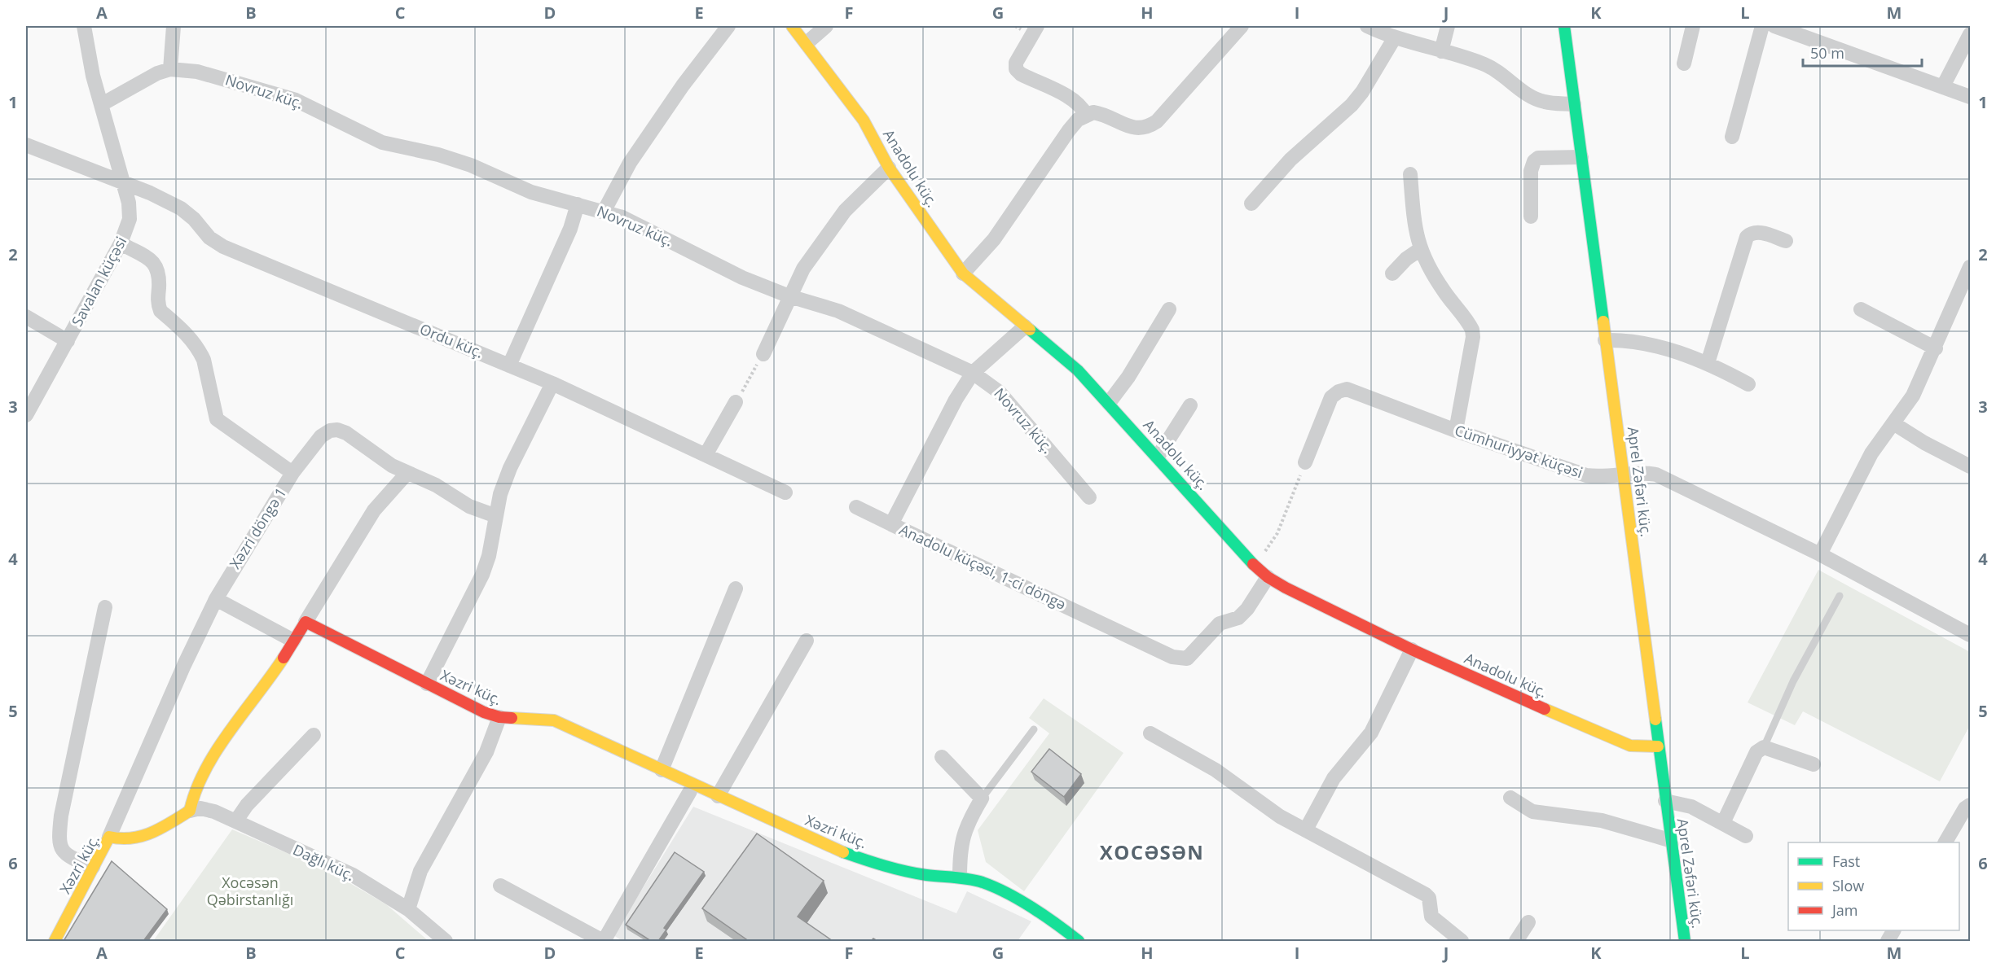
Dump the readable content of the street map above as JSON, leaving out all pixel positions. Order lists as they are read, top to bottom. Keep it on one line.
{"streets":{"street":["Novruz küç.","Anadolu küç.","Savalan küçəsi","Ordu küç.","Cümhuriyyət küçəsi","Aprel Zəfəri küç.","Xəzri döngə 1","Anadolu küçəsi, 1-ci döngə","Xəzri küç.","Dağlı küç."]},"crossings":[["Novruz küç.","Savalan küçəsi"],["Novruz küç.","Anadolu küçəsi, 1-ci döngə"],["Anadolu küç.","Aprel Zəfəri küç."],["Anadolu küç.","Anadolu küçəsi, 1-ci döngə"],["Savalan küçəsi","Ordu küç."],["Savalan küçəsi","Xəzri döngə 1"],["Cümhuriyyət küçəsi","Aprel Zəfəri küç."],["Xəzri döngə 1","Xəzri küç."],["Xəzri küç.","Dağlı küç."]],"districts":["XOCƏSƏN"],"parks":["Xocəsən Qəbirstanlığı"],"legend":["Fast","Slow","Jam"],"scale_bar":"50 m","grid":{"columns":["A","B","C","D","E","F","G","H","I","J","K","L","M"],"rows":["1","2","3","4","5","6"]}}
